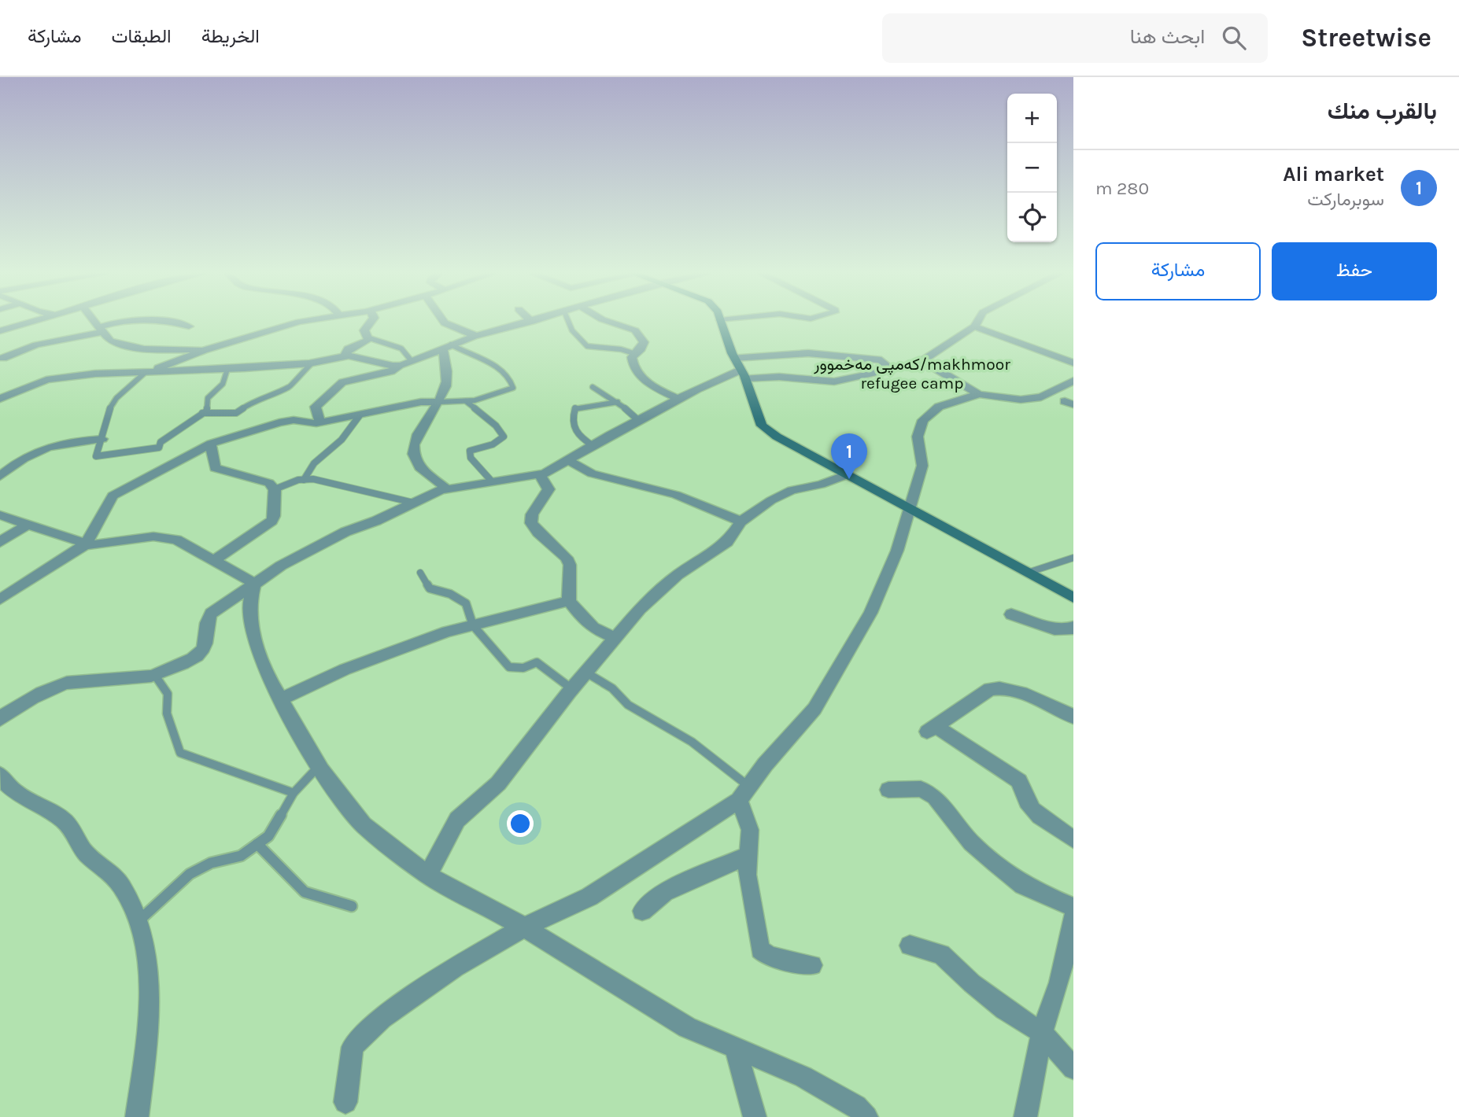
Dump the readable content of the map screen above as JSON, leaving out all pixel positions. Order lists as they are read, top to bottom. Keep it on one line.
{"districts":["کەمپی مەخموور/makhmoor refugee camp"],"page":{"header":"Streetwise","search":"ابحث هنا","nav":["الخريطة","الطبقات","مشاركة"],"heading":"بالقرب منك","map_buttons":["+","−"],"list":[{"mark":"1","name":"Ali market","note":"سوبرماركت","value":"280 m"}],"buttons":["حفظ","مشاركة"],"pins":"1"}}
